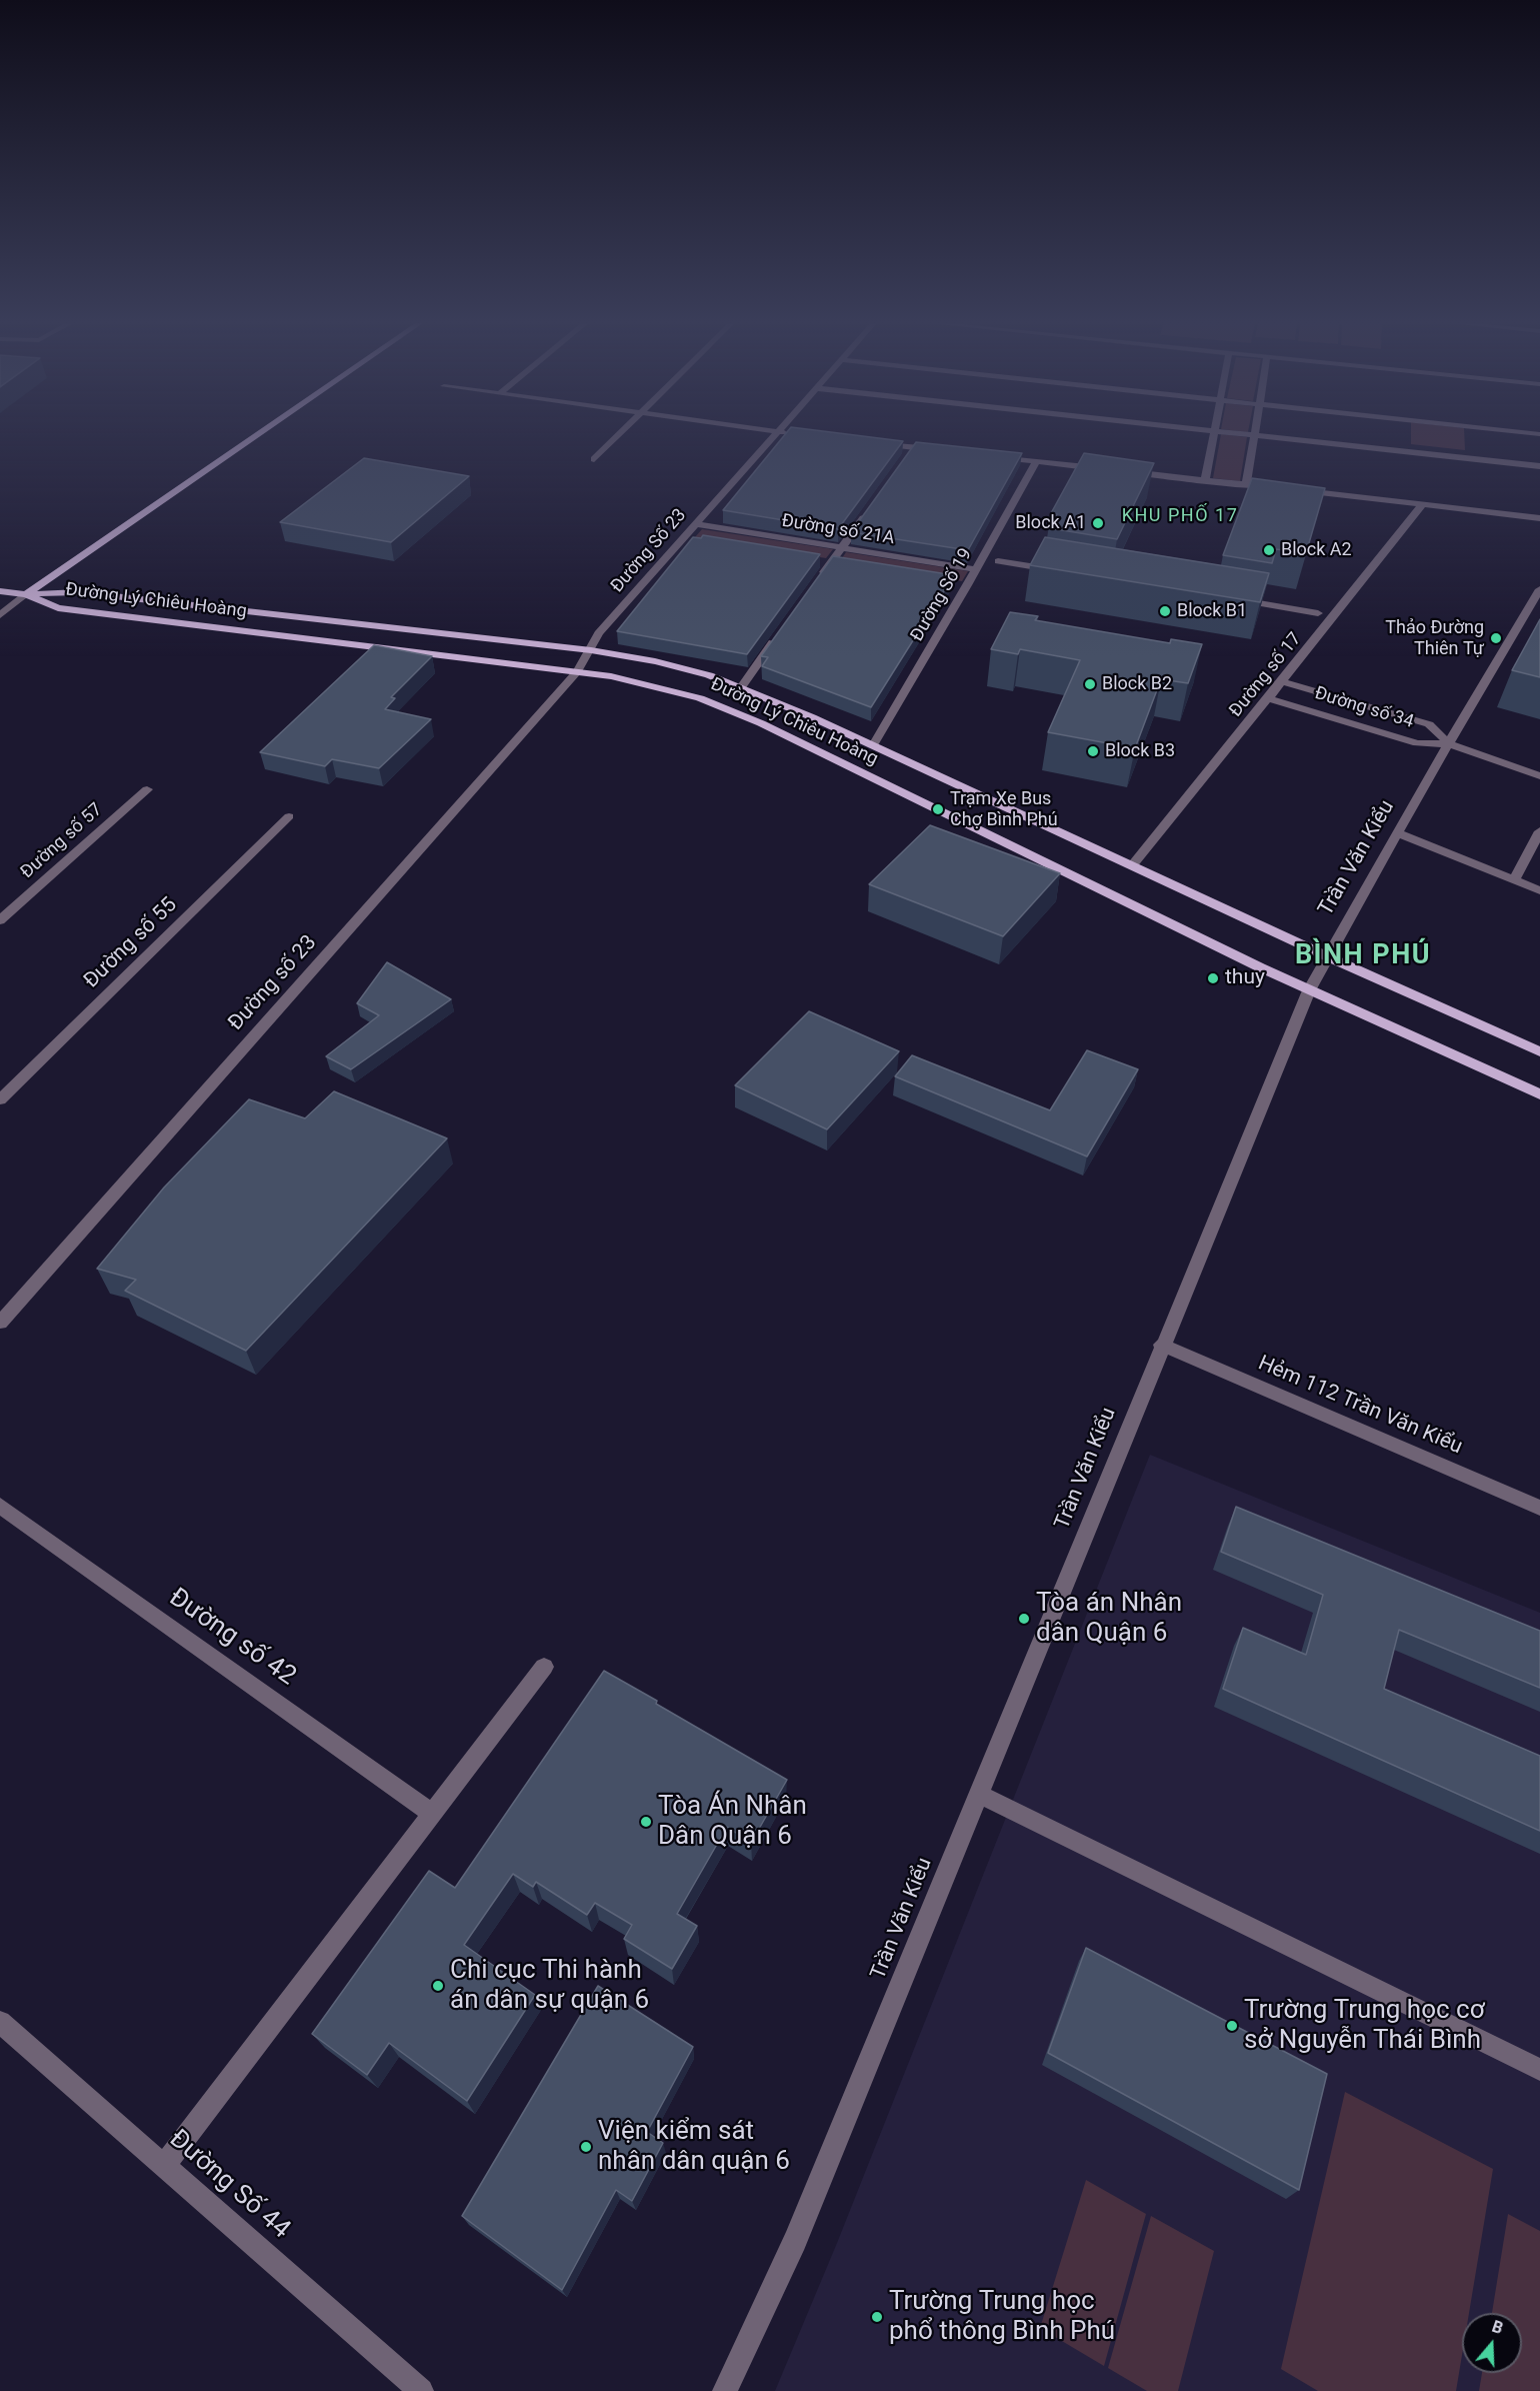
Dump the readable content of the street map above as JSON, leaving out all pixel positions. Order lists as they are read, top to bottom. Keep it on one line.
{"streets":{"main road":["Đường Lý Chiêu Hoàng"],"street":["Đường số 21A","Đường Số 23","Đường Số 19","Đường số 17","Đường số 34","Đường số 57","Trần Văn Kiểu","Đường số 55","Đường số 23","Hẻm 112 Trần Văn Kiểu","Đường số 42","Đường Số 44"]},"crossings":[["Đường số 21A","Đường Số 23"],["Đường số 21A","Đường Số 19"],["Đường Số 23","Đường Lý Chiêu Hoàng"],["Đường Số 23","Đường số 23"],["Đường Số 19","Đường Lý Chiêu Hoàng"],["Đường Lý Chiêu Hoàng","Đường số 17"],["Đường Lý Chiêu Hoàng","Trần Văn Kiểu"],["Đường Lý Chiêu Hoàng","Đường số 23"],["Đường số 17","Đường số 34"],["Đường số 34","Trần Văn Kiểu"],["Trần Văn Kiểu","Hẻm 112 Trần Văn Kiểu"]],"districts":["KHU PHỐ 17","BÌNH PHÚ"],"places":["Block A1","Block A2","Block B1","Thảo Đường Thiên Tự","Block B2","Block B3","Trạm Xe Bus Chợ Bình Phú","thuy","Tòa án Nhân dân Quận 6","Tòa Án Nhân Dân Quận 6","Chi cục Thi hành án dân sự quận 6","Trường Trung học cơ sở Nguyễn Thái Bình","Viện kiểm sát nhân dân quận 6","Trường Trung học phổ thông Bình Phú"],"north":"top"}
